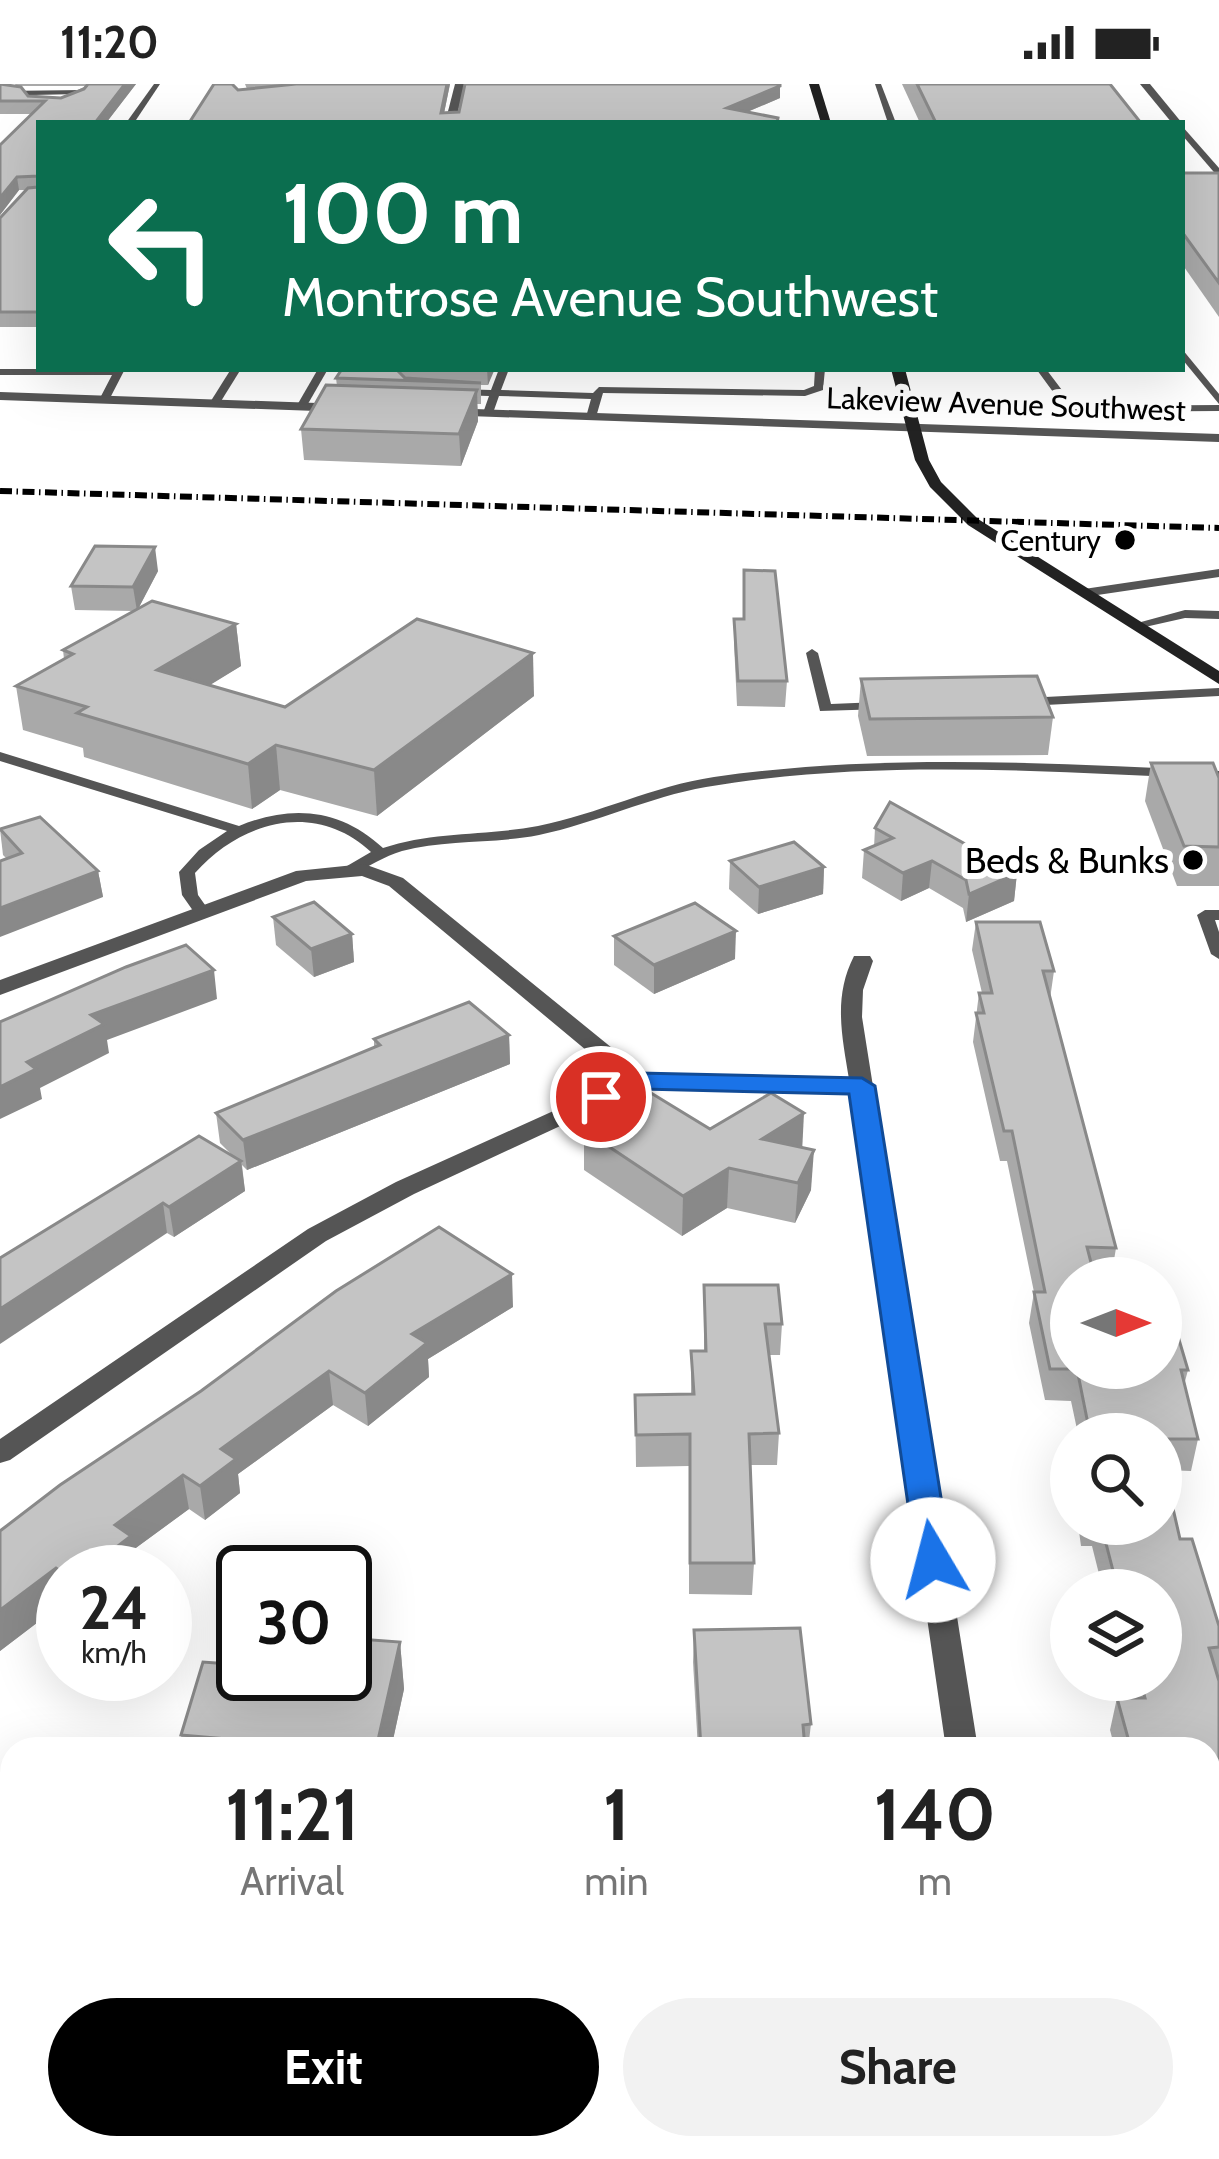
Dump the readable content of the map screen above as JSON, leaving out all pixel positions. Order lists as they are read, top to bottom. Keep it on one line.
{"streets":{"street":["Lakeview Avenue Southwest"]},"places":["Century","Beds & Bunks"],"north":"right","page":{"status":"11:20","turn":["100 m","Montrose Avenue Southwest"],"speed":"24 km/h","limit":"30","eta":["11:21","Arrival","1","min","140","m"],"buttons":["Exit","Share"]}}
